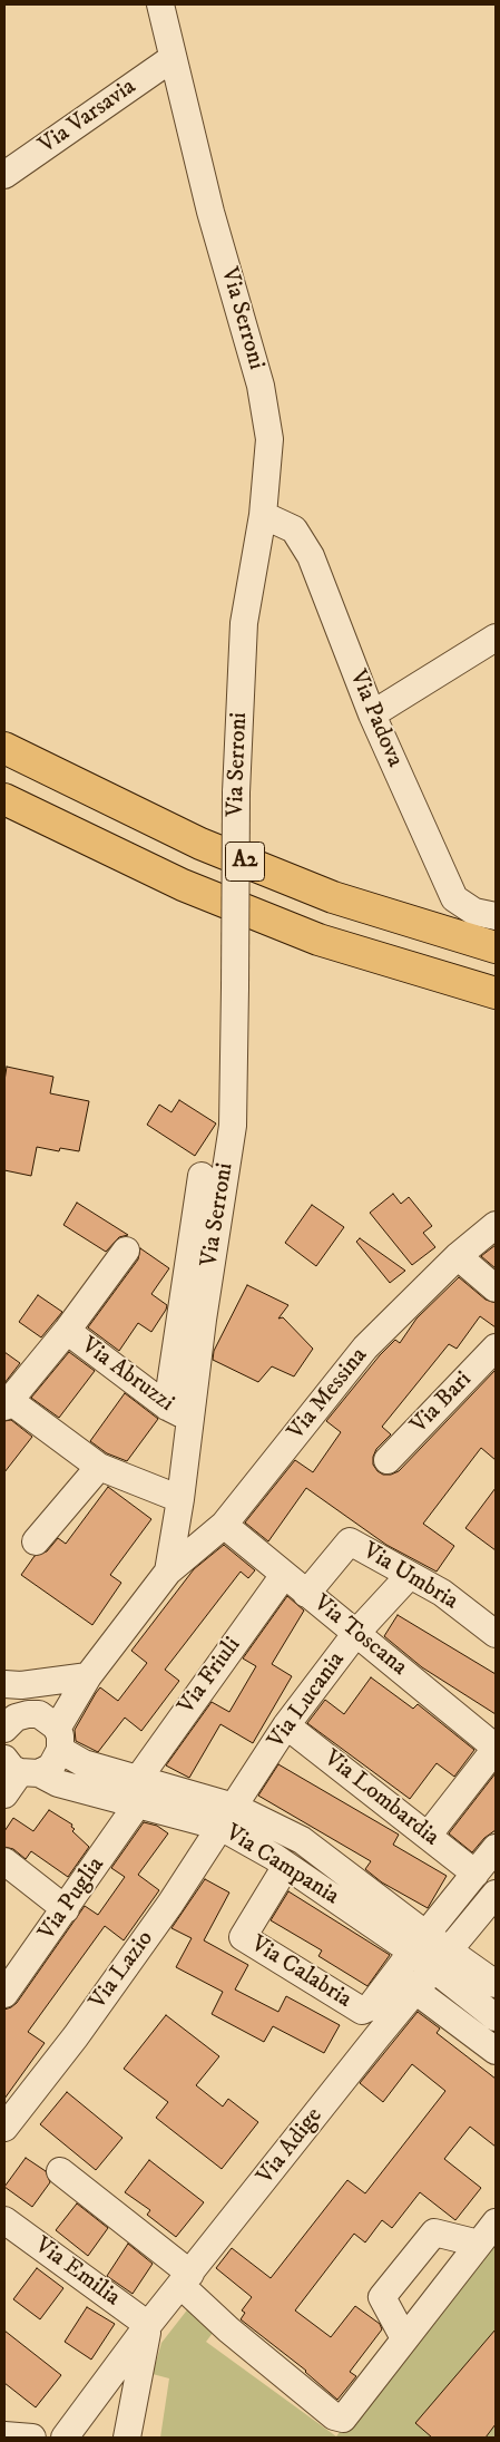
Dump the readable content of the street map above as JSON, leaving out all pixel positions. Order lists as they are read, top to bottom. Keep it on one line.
{"streets":{"highway":["A2"],"street":["Via Varsavia","Via Serroni","Via Padova","Via Abruzzi","Via Messina","Via Bari","Via Umbria","Via Toscana","Via Friuli","Via Lucania","Via Lombardia","Via Campania","Via Puglia","Via Lazio","Via Calabria","Via Adige","Via Emilia"]},"crossings":[["Via Varsavia","Via Serroni"],["Via Serroni","Via Padova"],["Via Serroni","Via Abruzzi"],["Via Serroni","Via Messina"],["Via Serroni","Via Campania"],["Via Messina","Via Toscana"],["Via Umbria","Via Toscana"],["Via Umbria","Via Lucania"],["Via Toscana","Via Friuli"],["Via Toscana","Via Lucania"],["Via Friuli","Via Campania"],["Via Friuli","Via Puglia"],["Via Lucania","Via Lombardia"],["Via Lucania","Via Campania"],["Via Lucania","Via Lazio"],["Via Campania","Via Puglia"],["Via Campania","Via Lazio"],["Via Campania","Via Calabria"],["Via Campania","Via Adige"],["Via Adige","Via Emilia"]]}
